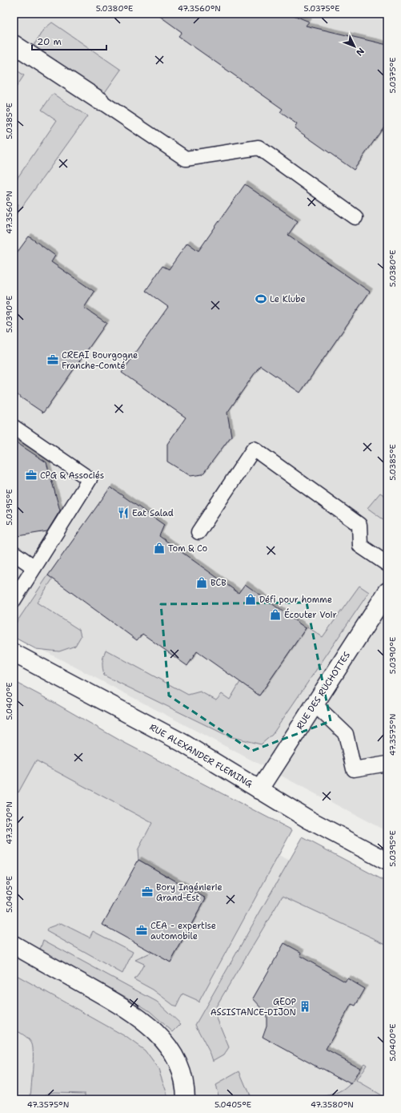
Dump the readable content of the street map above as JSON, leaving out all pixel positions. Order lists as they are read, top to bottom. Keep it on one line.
{"streets":{"street":["RUE DES RUCHOTTES","RUE ALEXANDER FLEMING"]},"crossings":[["RUE DES RUCHOTTES","RUE ALEXANDER FLEMING"]],"places":{"sports":["Le Klube"],"office":["CREAI Bourgogne Franche-Comté","CPG & Associés","Bory Ingénierie Grand-Est","CEA - expertise automobile"],"restaurant":["Eat Salad"],"shop":["Tom & Co","BCB","Défi pour homme","Écouter Voir"],"building":["GEOP ASSISTANCE-DIJON"]},"scale_bar":"20 m","north":"bottom right","coordinates":["5.0380°E","47.3560°N","5.0375°E","5.0385°E","5.0390°E","5.0395°E","5.0400°E","47.3575°N","47.3570°N","5.0405°E","47.3580°N"]}
